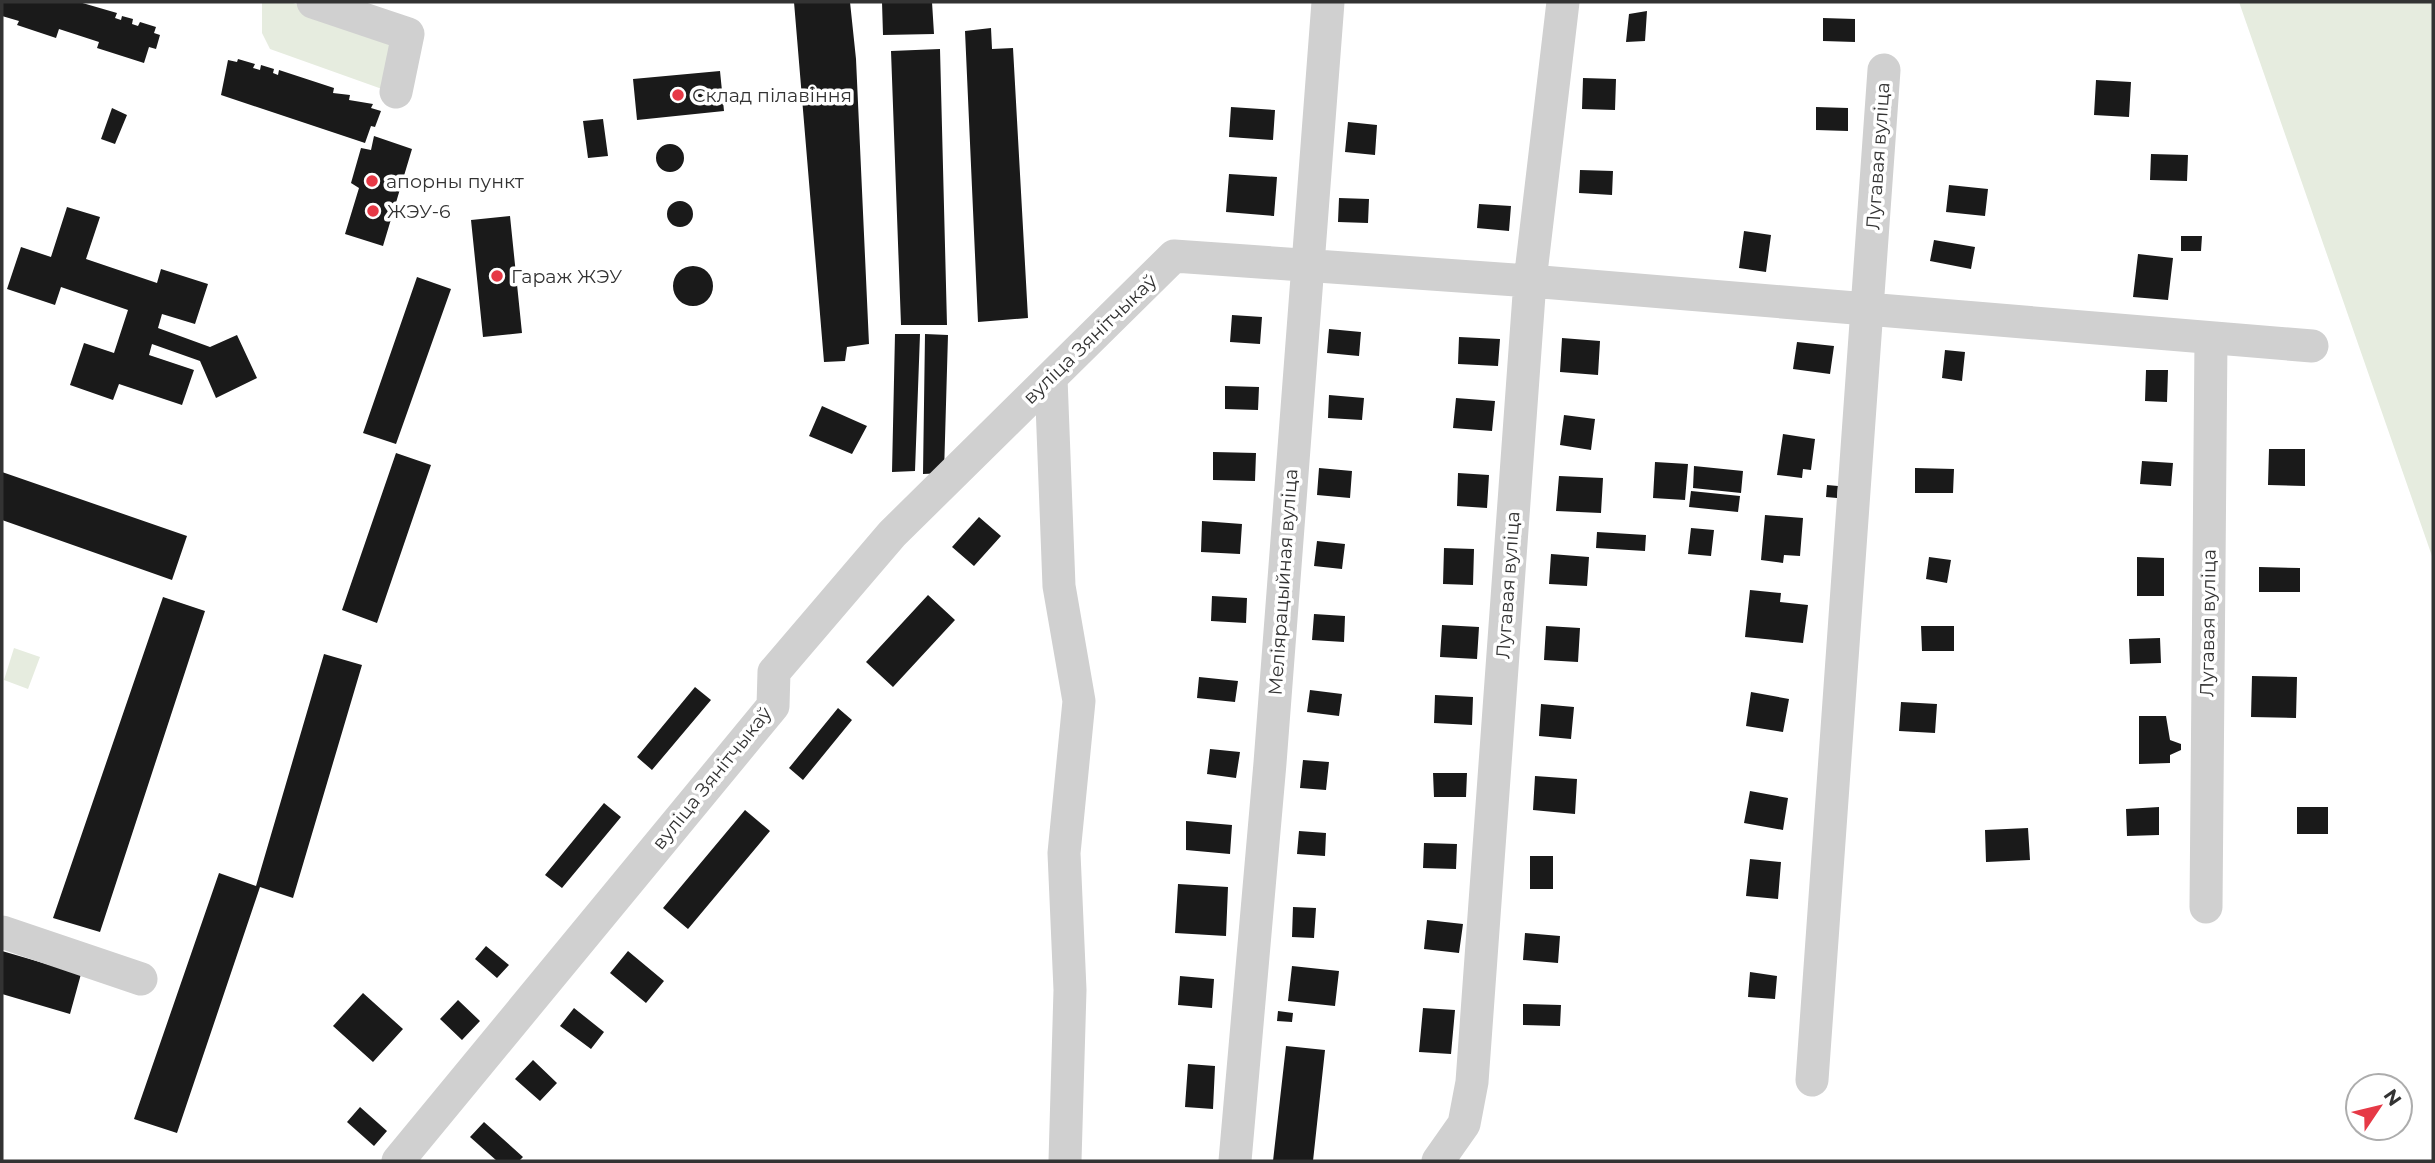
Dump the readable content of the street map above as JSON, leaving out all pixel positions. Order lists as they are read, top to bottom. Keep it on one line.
{"streets":{"street":["Лугавая вуліца","вуліца Зянітчыкаў","Меліярацыйная вуліца"]},"crossings":[["вуліца Зянітчыкаў","Меліярацыйная вуліца"]],"places":["Склад пілавіння","апорны пункт","ЖЭУ-6","Гараж ЖЭУ"],"north":"top right"}
